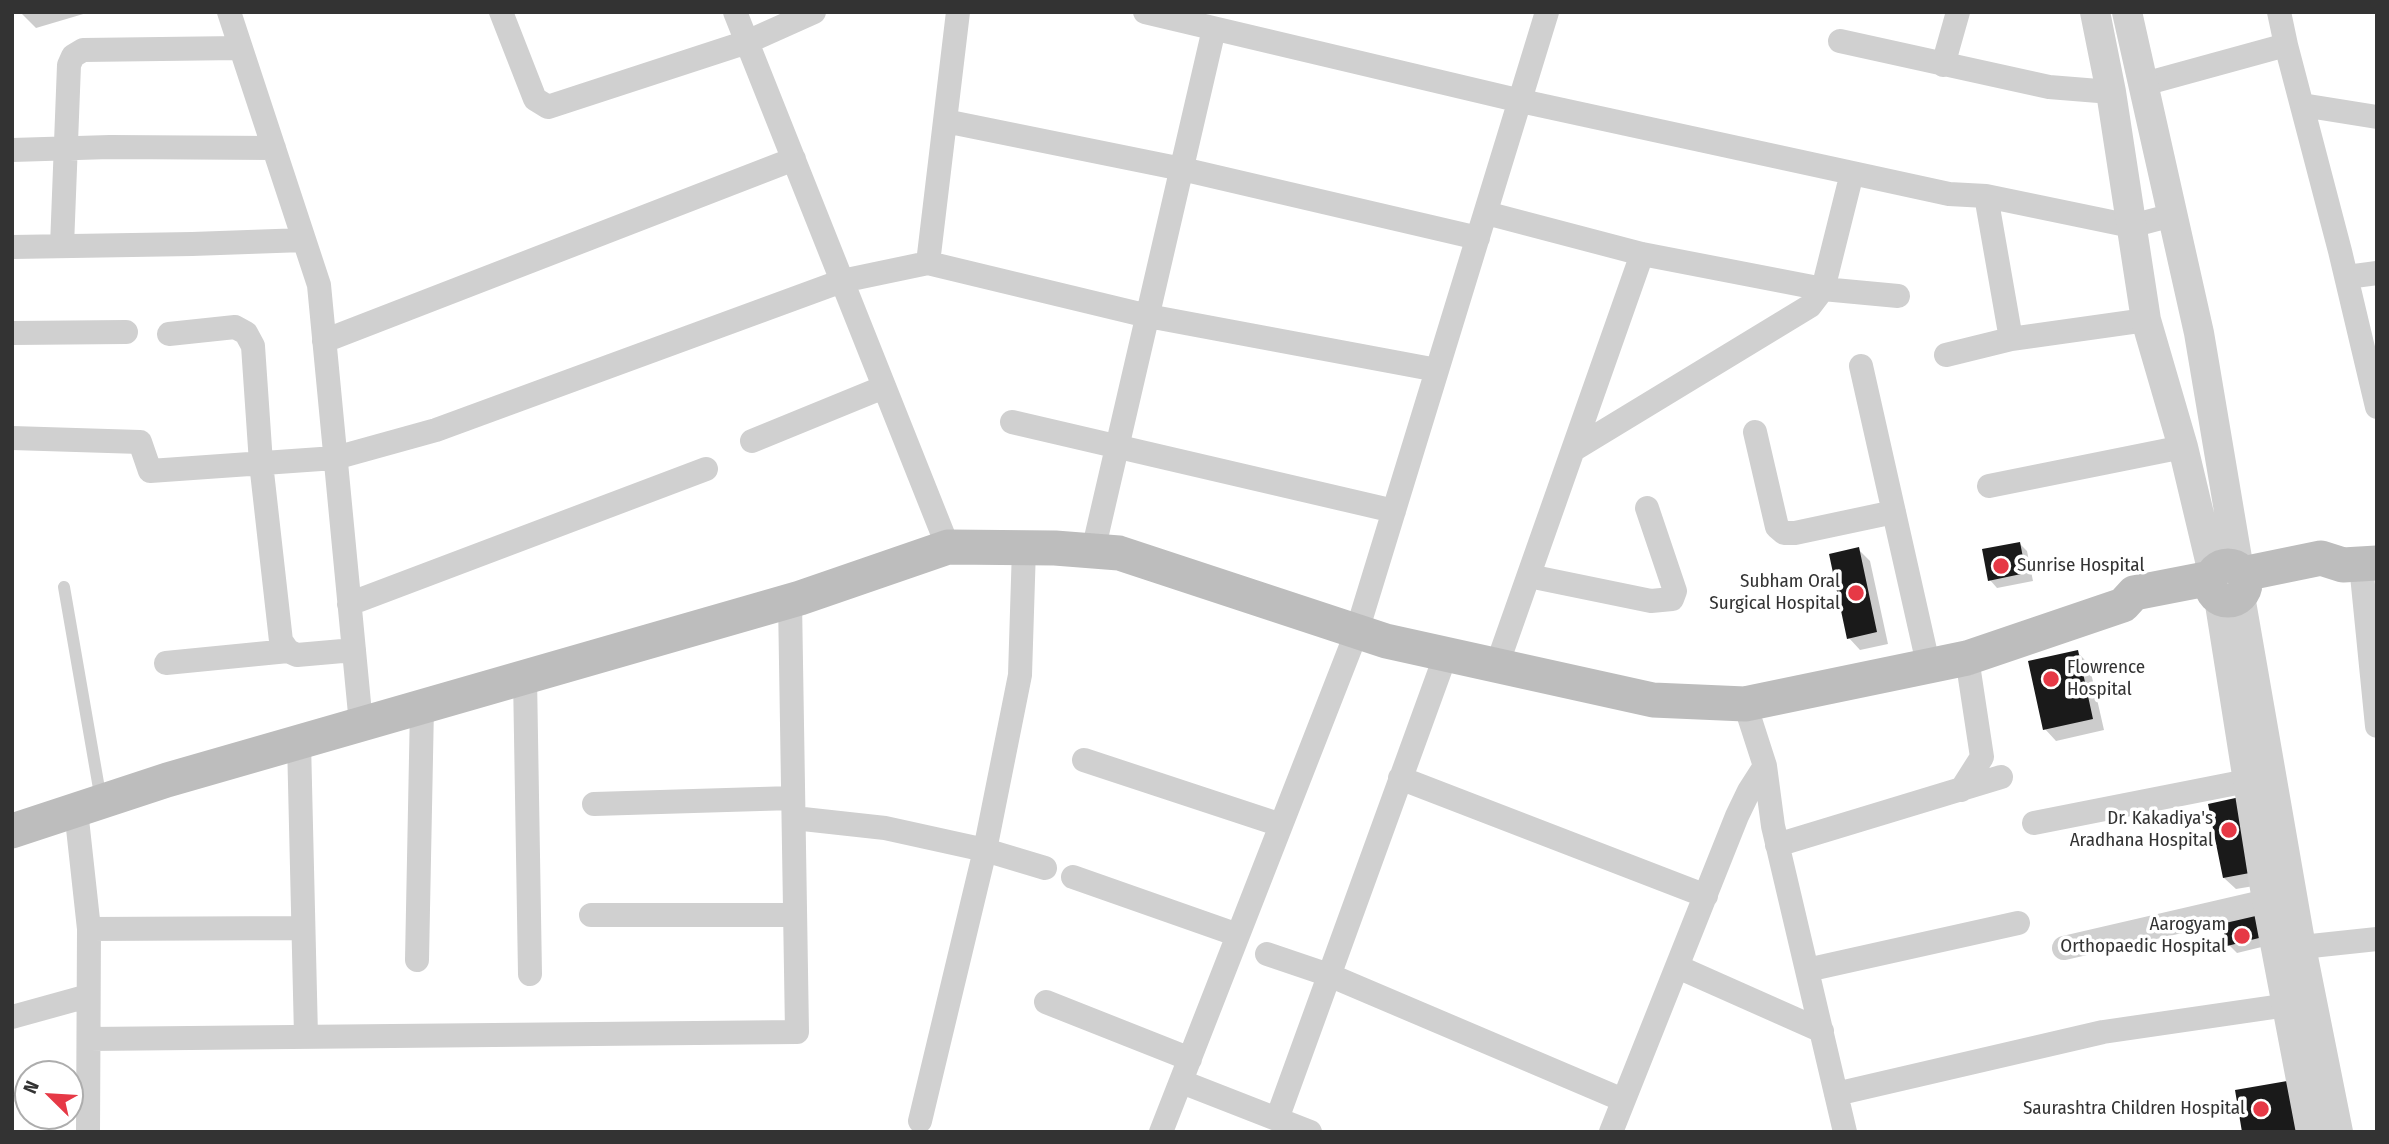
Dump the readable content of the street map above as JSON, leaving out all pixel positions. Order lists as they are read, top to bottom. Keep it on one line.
{"places":["Sunrise Hospital","Subham Oral Surgical Hospital","Flowrence Hospital","Dr. Kakadiya's Aradhana Hospital","Aarogyam Orthopaedic Hospital","Saurashtra Children Hospital"],"north":"top left"}
